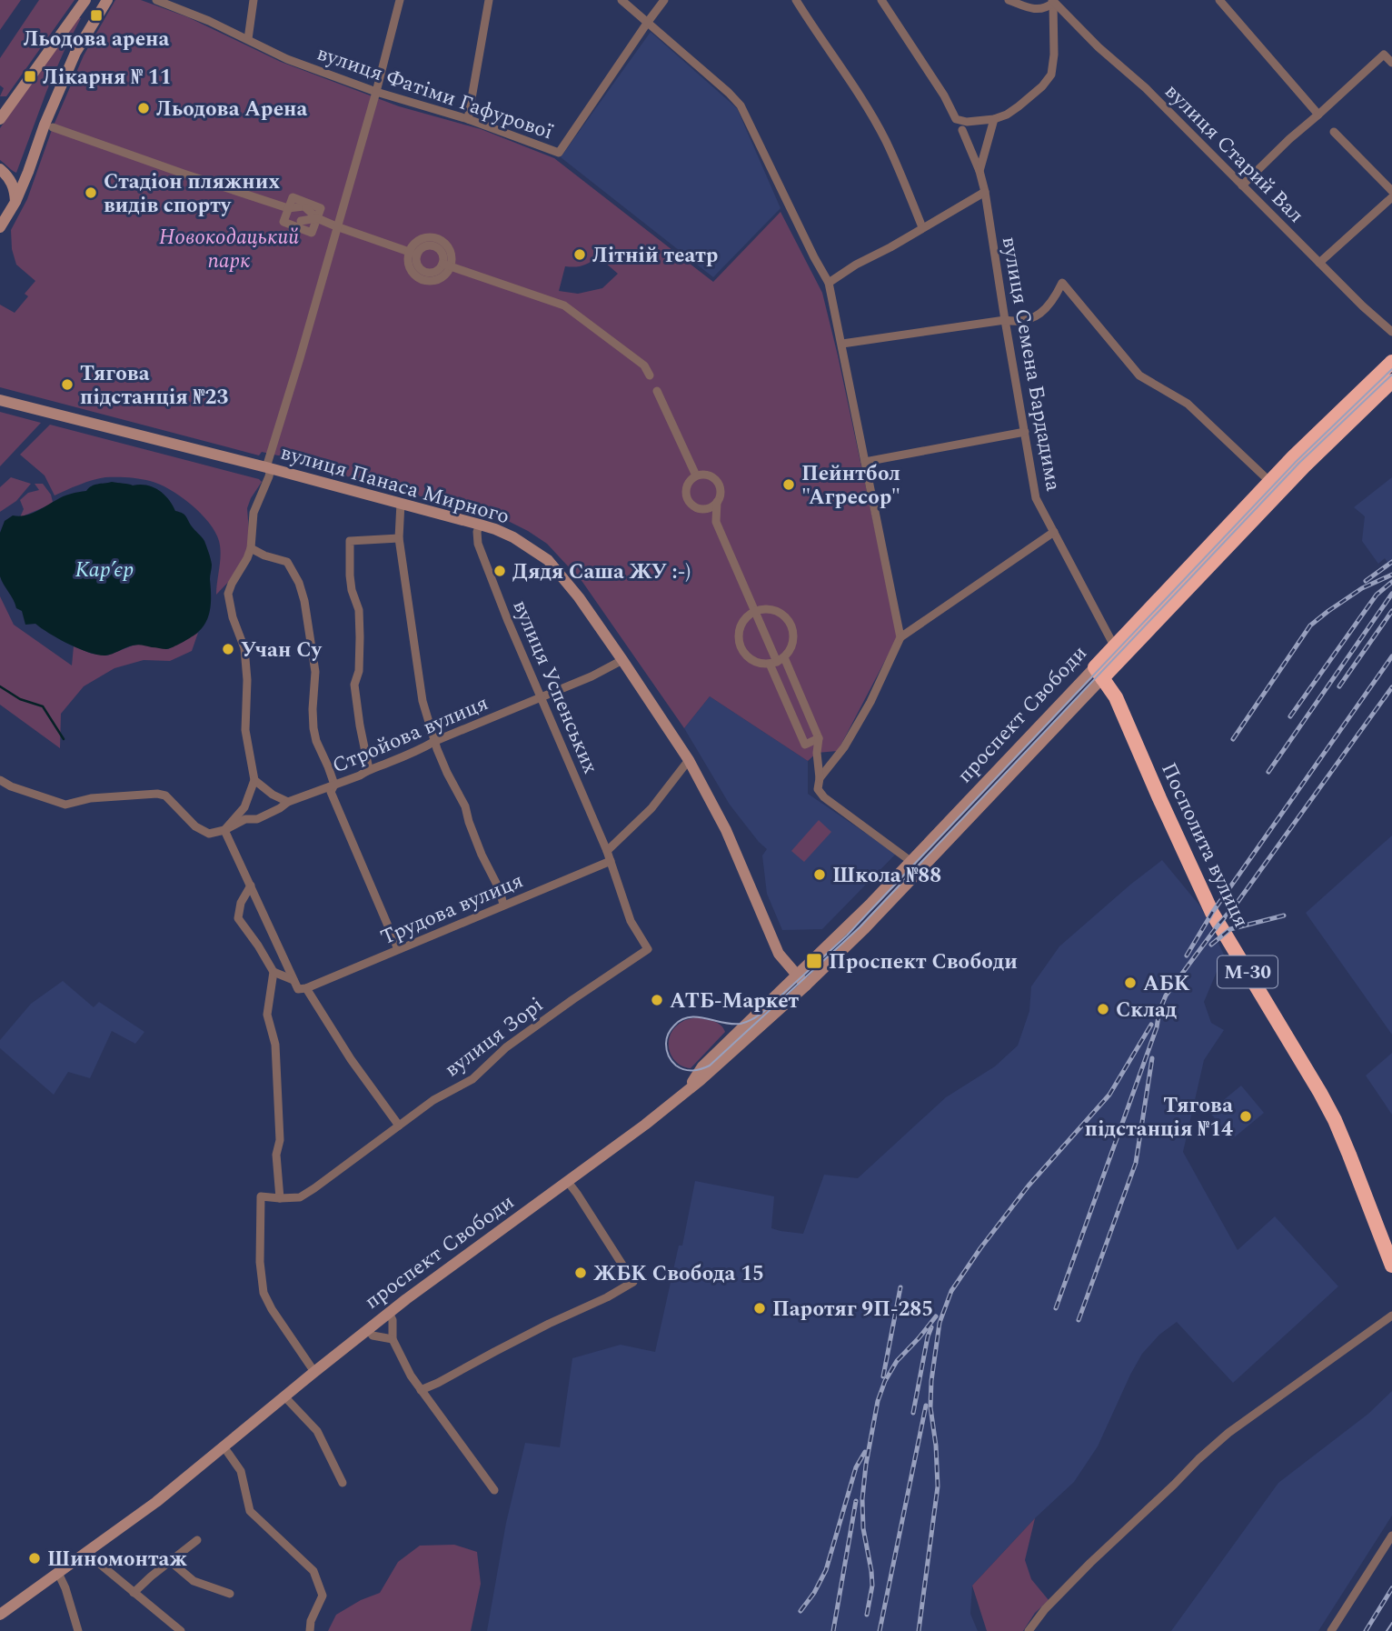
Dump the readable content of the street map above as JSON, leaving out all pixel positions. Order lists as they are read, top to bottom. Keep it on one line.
{"streets":{"highway":["проспект Свободи","Посполита вулиця","М-30"],"main road":["вулиця Панаса Мирного"],"street":["вулиця Фатіми Гафурової","вулиця Старий Вал","вулиця Семена Бардадима","вулиця Успенських","Стройова вулиця","Трудова вулиця","вулиця Зорі"]},"crossings":[["вулиця Семена Бардадима","проспект Свободи"],["вулиця Панаса Мирного","вулиця Успенських"],["вулиця Панаса Мирного","проспект Свободи"],["вулиця Панаса Мирного","Стройова вулиця"],["вулиця Успенських","Стройова вулиця"],["вулиця Успенських","Трудова вулиця"],["вулиця Успенських","вулиця Зорі"],["проспект Свободи","Посполита вулиця"],["проспект Свободи","вулиця Зорі"],["Трудова вулиця","вулиця Зорі"]],"water":["Кар’єр"],"parks":["Новокодацький парк"],"places":{"transit":["Льодова арена","Лікарня № 11","Проспект Свободи"],"other":["Льодова Арена","Стадіон пляжних видів спорту","Лiтнiй театр","Тягова пiдстанцiя №23","Пейнтбол \"Агресор\"","Дядя Саша ЖУ :-)","Учан Су","Школа №88","АБК","АТБ-Маркет","Склад","Тягова пiдстанцiя №14","ЖБК Свобода 15","Паротяг 9П-285","Шиномонтаж"]}}
